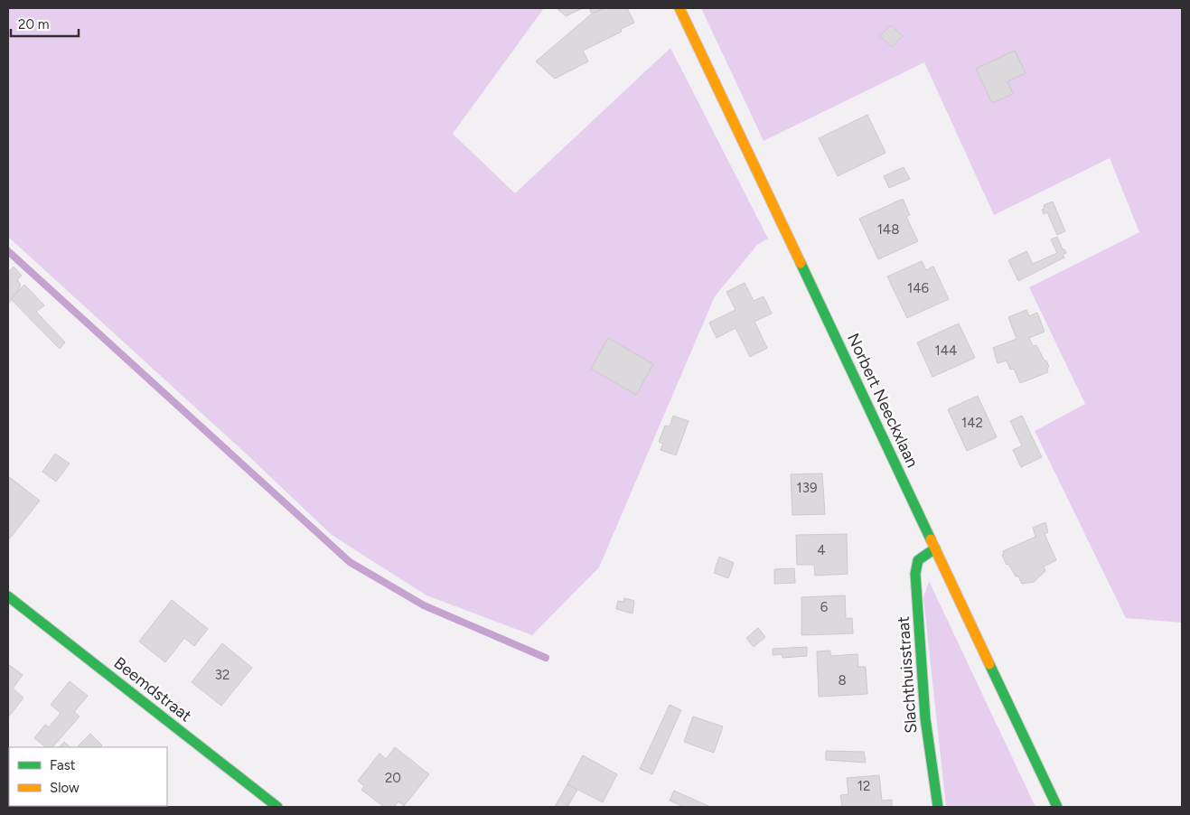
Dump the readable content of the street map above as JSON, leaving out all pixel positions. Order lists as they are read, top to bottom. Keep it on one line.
{"streets":{"main road":["Norbert Neeckxlaan","Slachthuisstraat","Beemdstraat"]},"crossings":[["Norbert Neeckxlaan","Slachthuisstraat"]],"house_numbers":["148","146","144","142","139","4","6","32","8","20","12"],"legend":["Fast","Slow"],"scale_bar":"20 m"}
